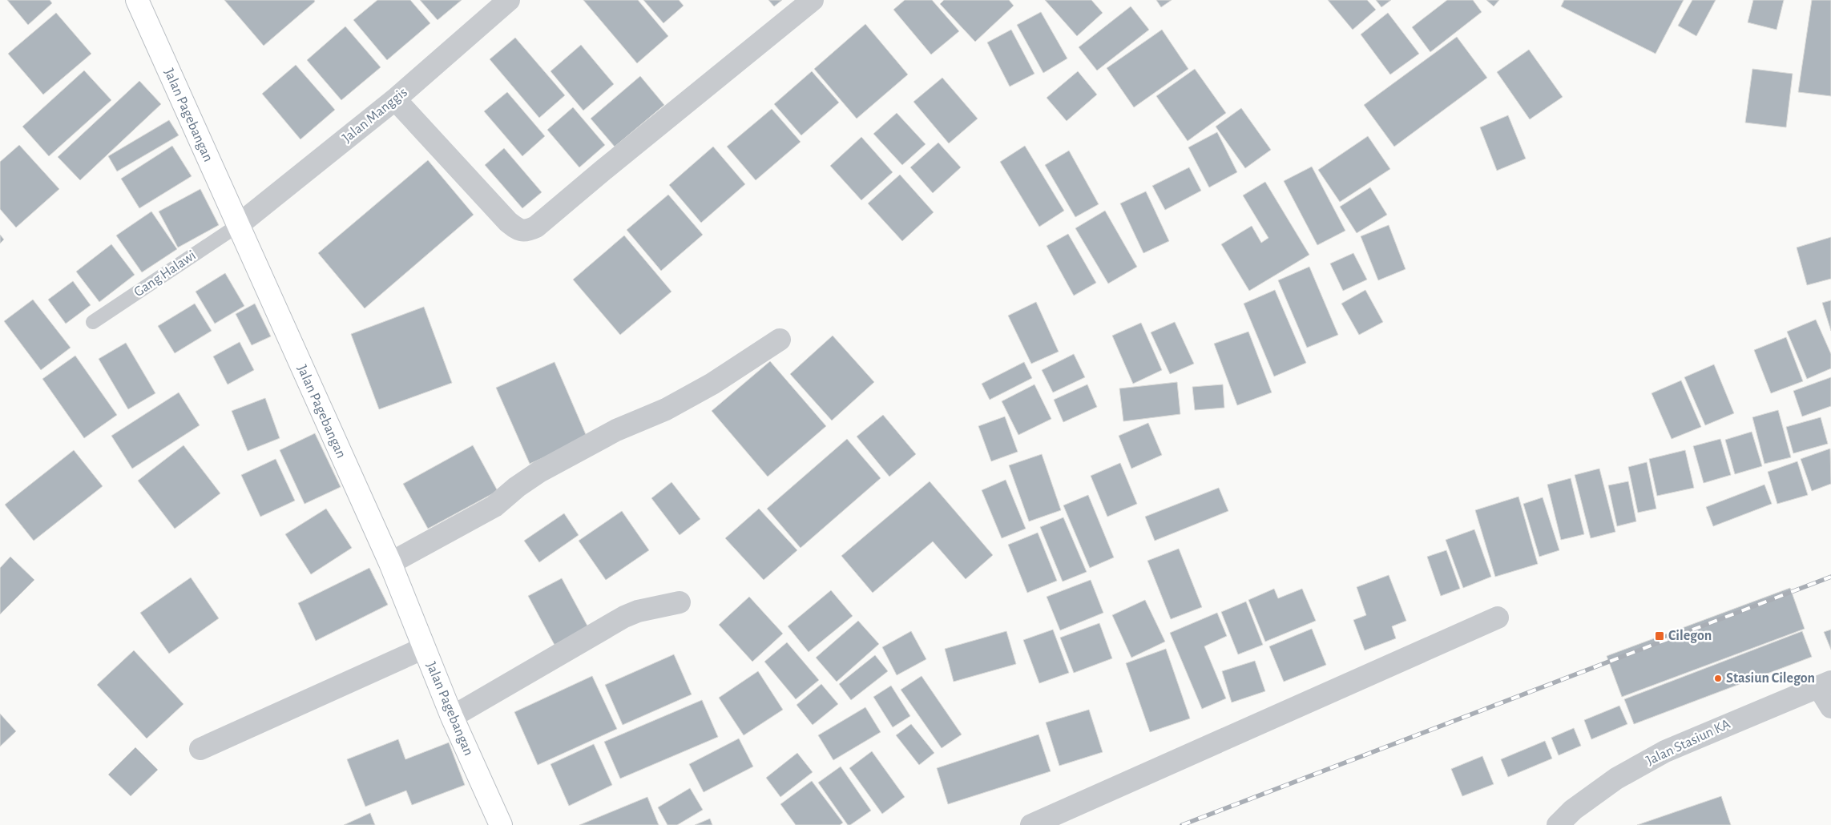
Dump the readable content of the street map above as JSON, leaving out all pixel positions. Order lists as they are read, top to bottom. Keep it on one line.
{"streets":{"street":["Jalan Pagebangan","Jalan Manggis","Jalan Stasiun KA"],"lane":["Gang Halawi"]},"crossings":[["Jalan Pagebangan","Jalan Manggis"],["Jalan Pagebangan","Gang Halawi"],["Jalan Manggis","Gang Halawi"]],"places":{"transit":["Cilegon"],"other":["Stasiun Cilegon"]}}
